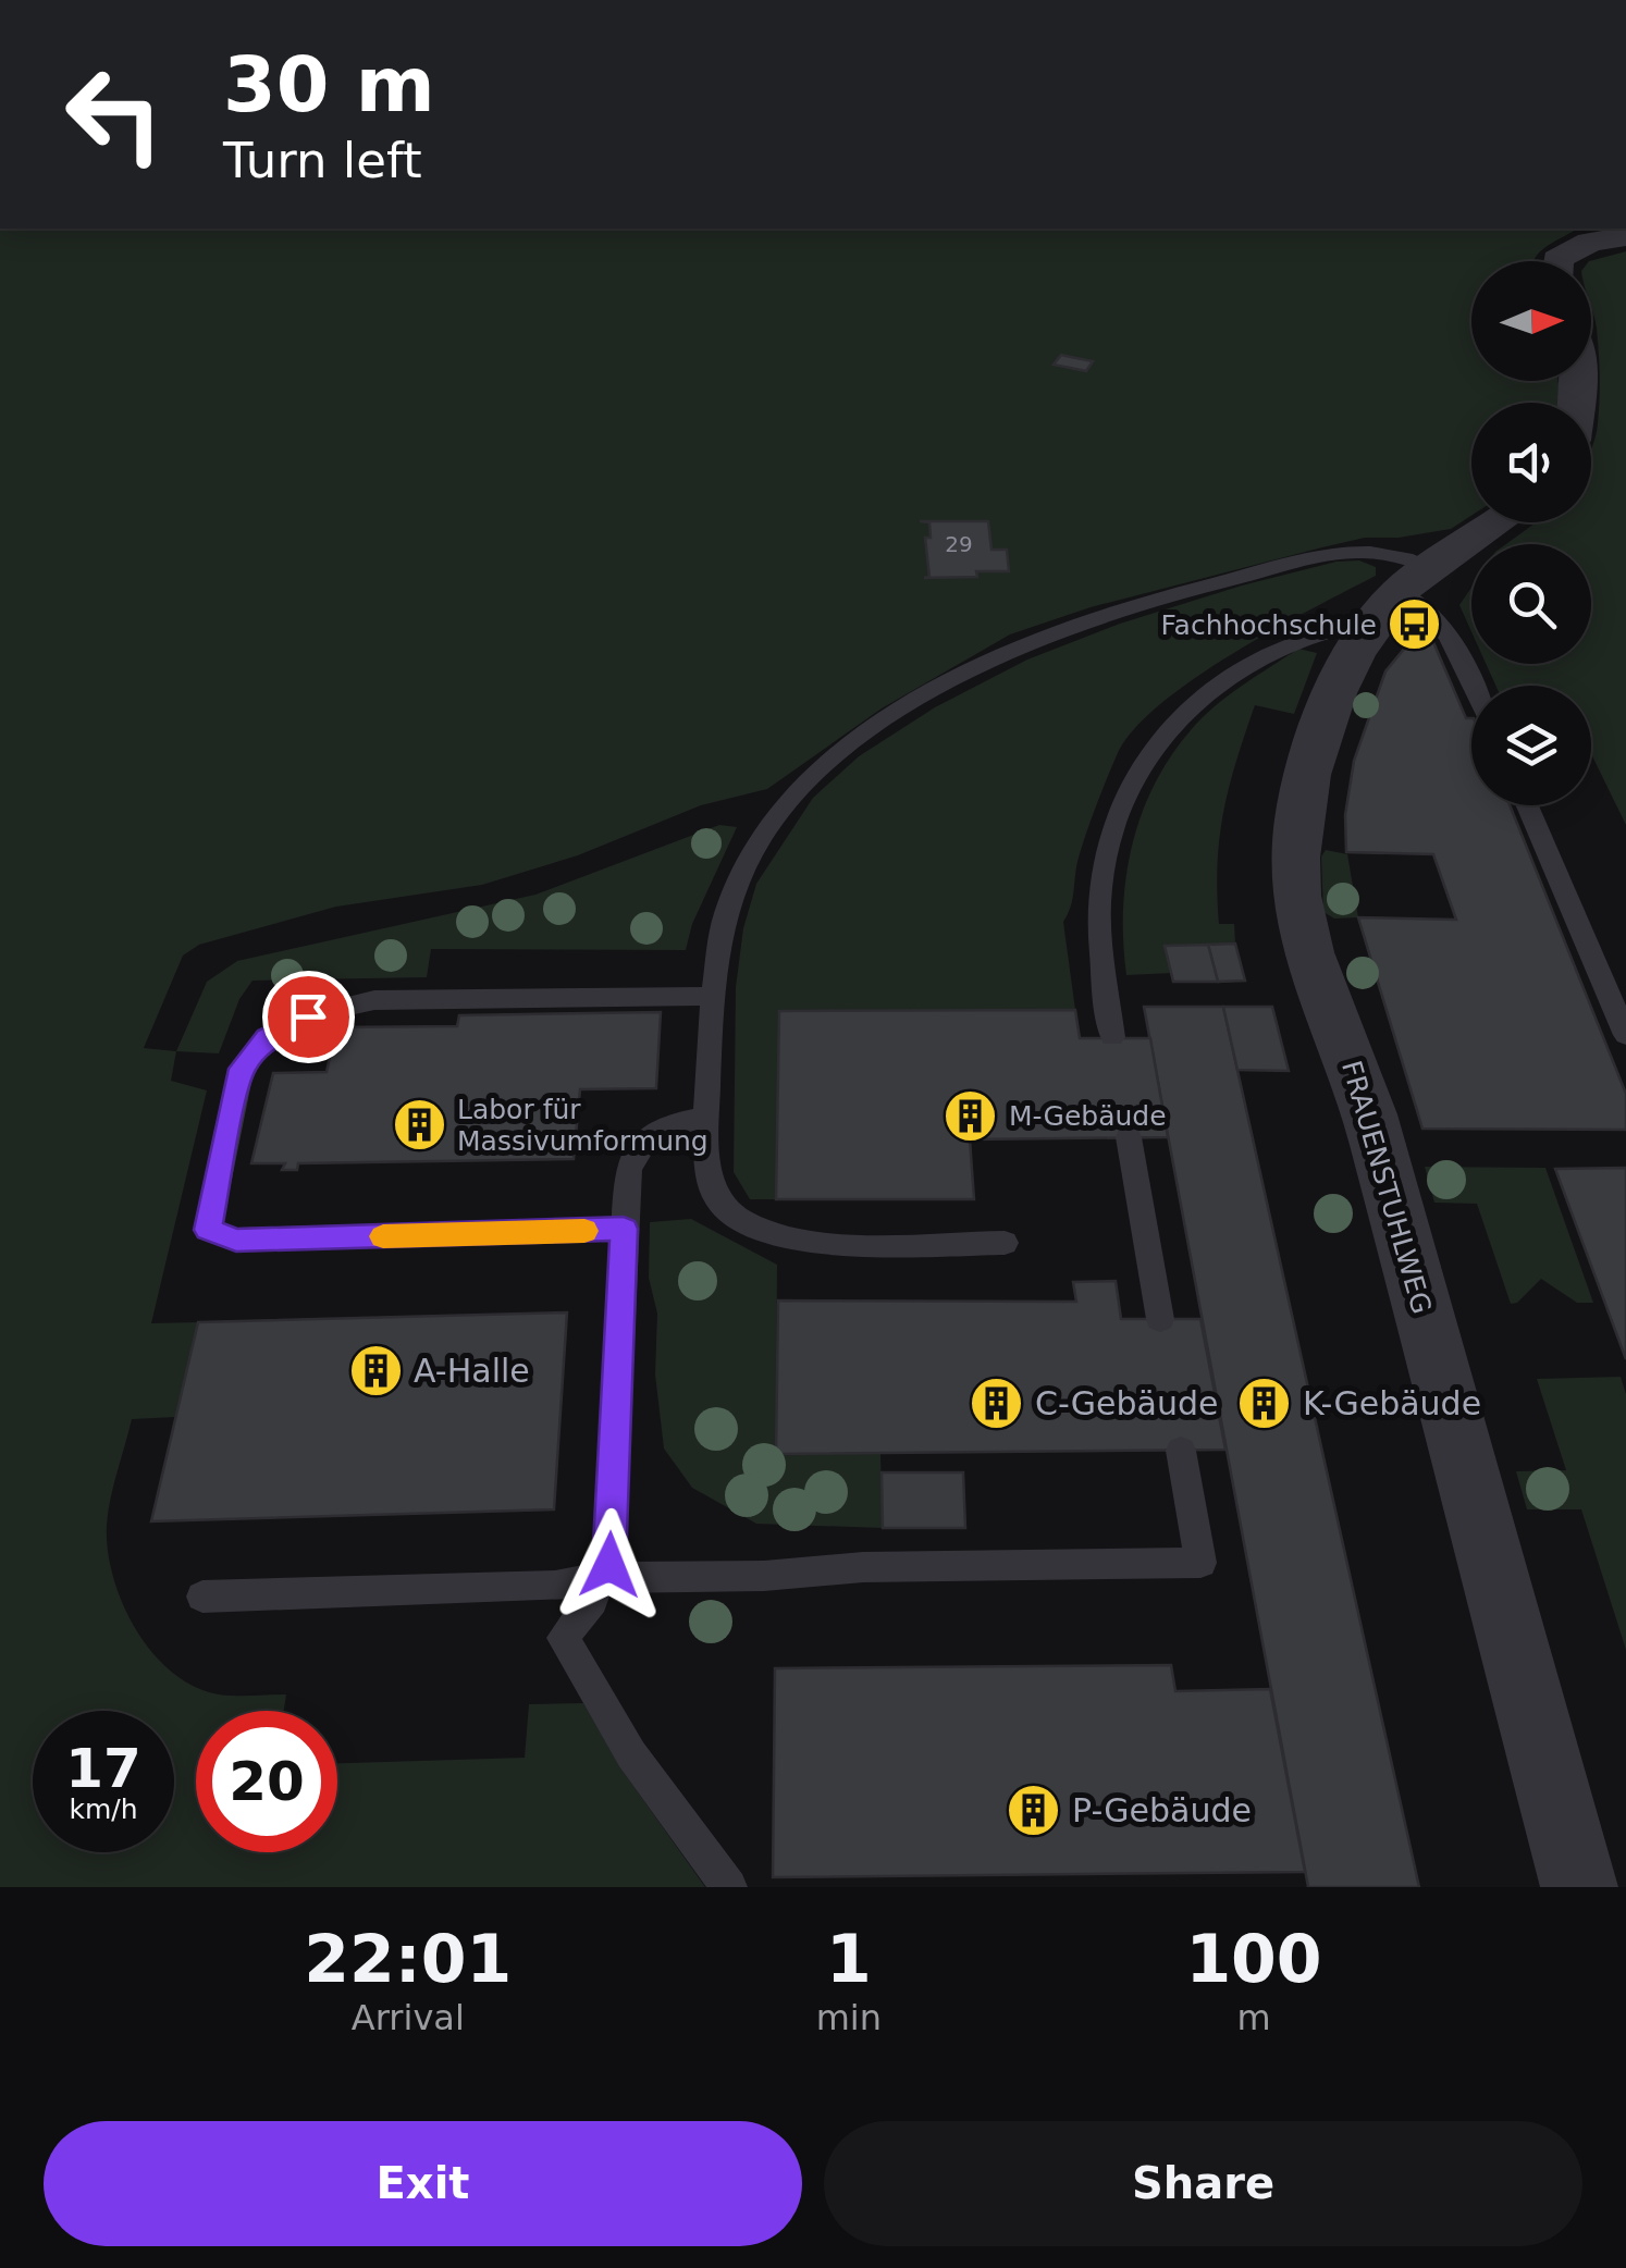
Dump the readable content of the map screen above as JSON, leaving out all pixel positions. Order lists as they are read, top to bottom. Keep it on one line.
{"streets":{"street":["FRAUENSTUHLWEG"]},"places":{"bus stop":["Fachhochschule"],"building":["M-Gebäude","Labor für Massivumformung","A-Halle","C-Gebäude","K-Gebäude","P-Gebäude"]},"house_numbers":["29"],"north":"right","page":{"turn":["30 m","Turn left"],"speed":"17 km/h","limit":"20","eta":["22:01","Arrival","1","min","100","m"],"buttons":["Exit","Share"]}}
